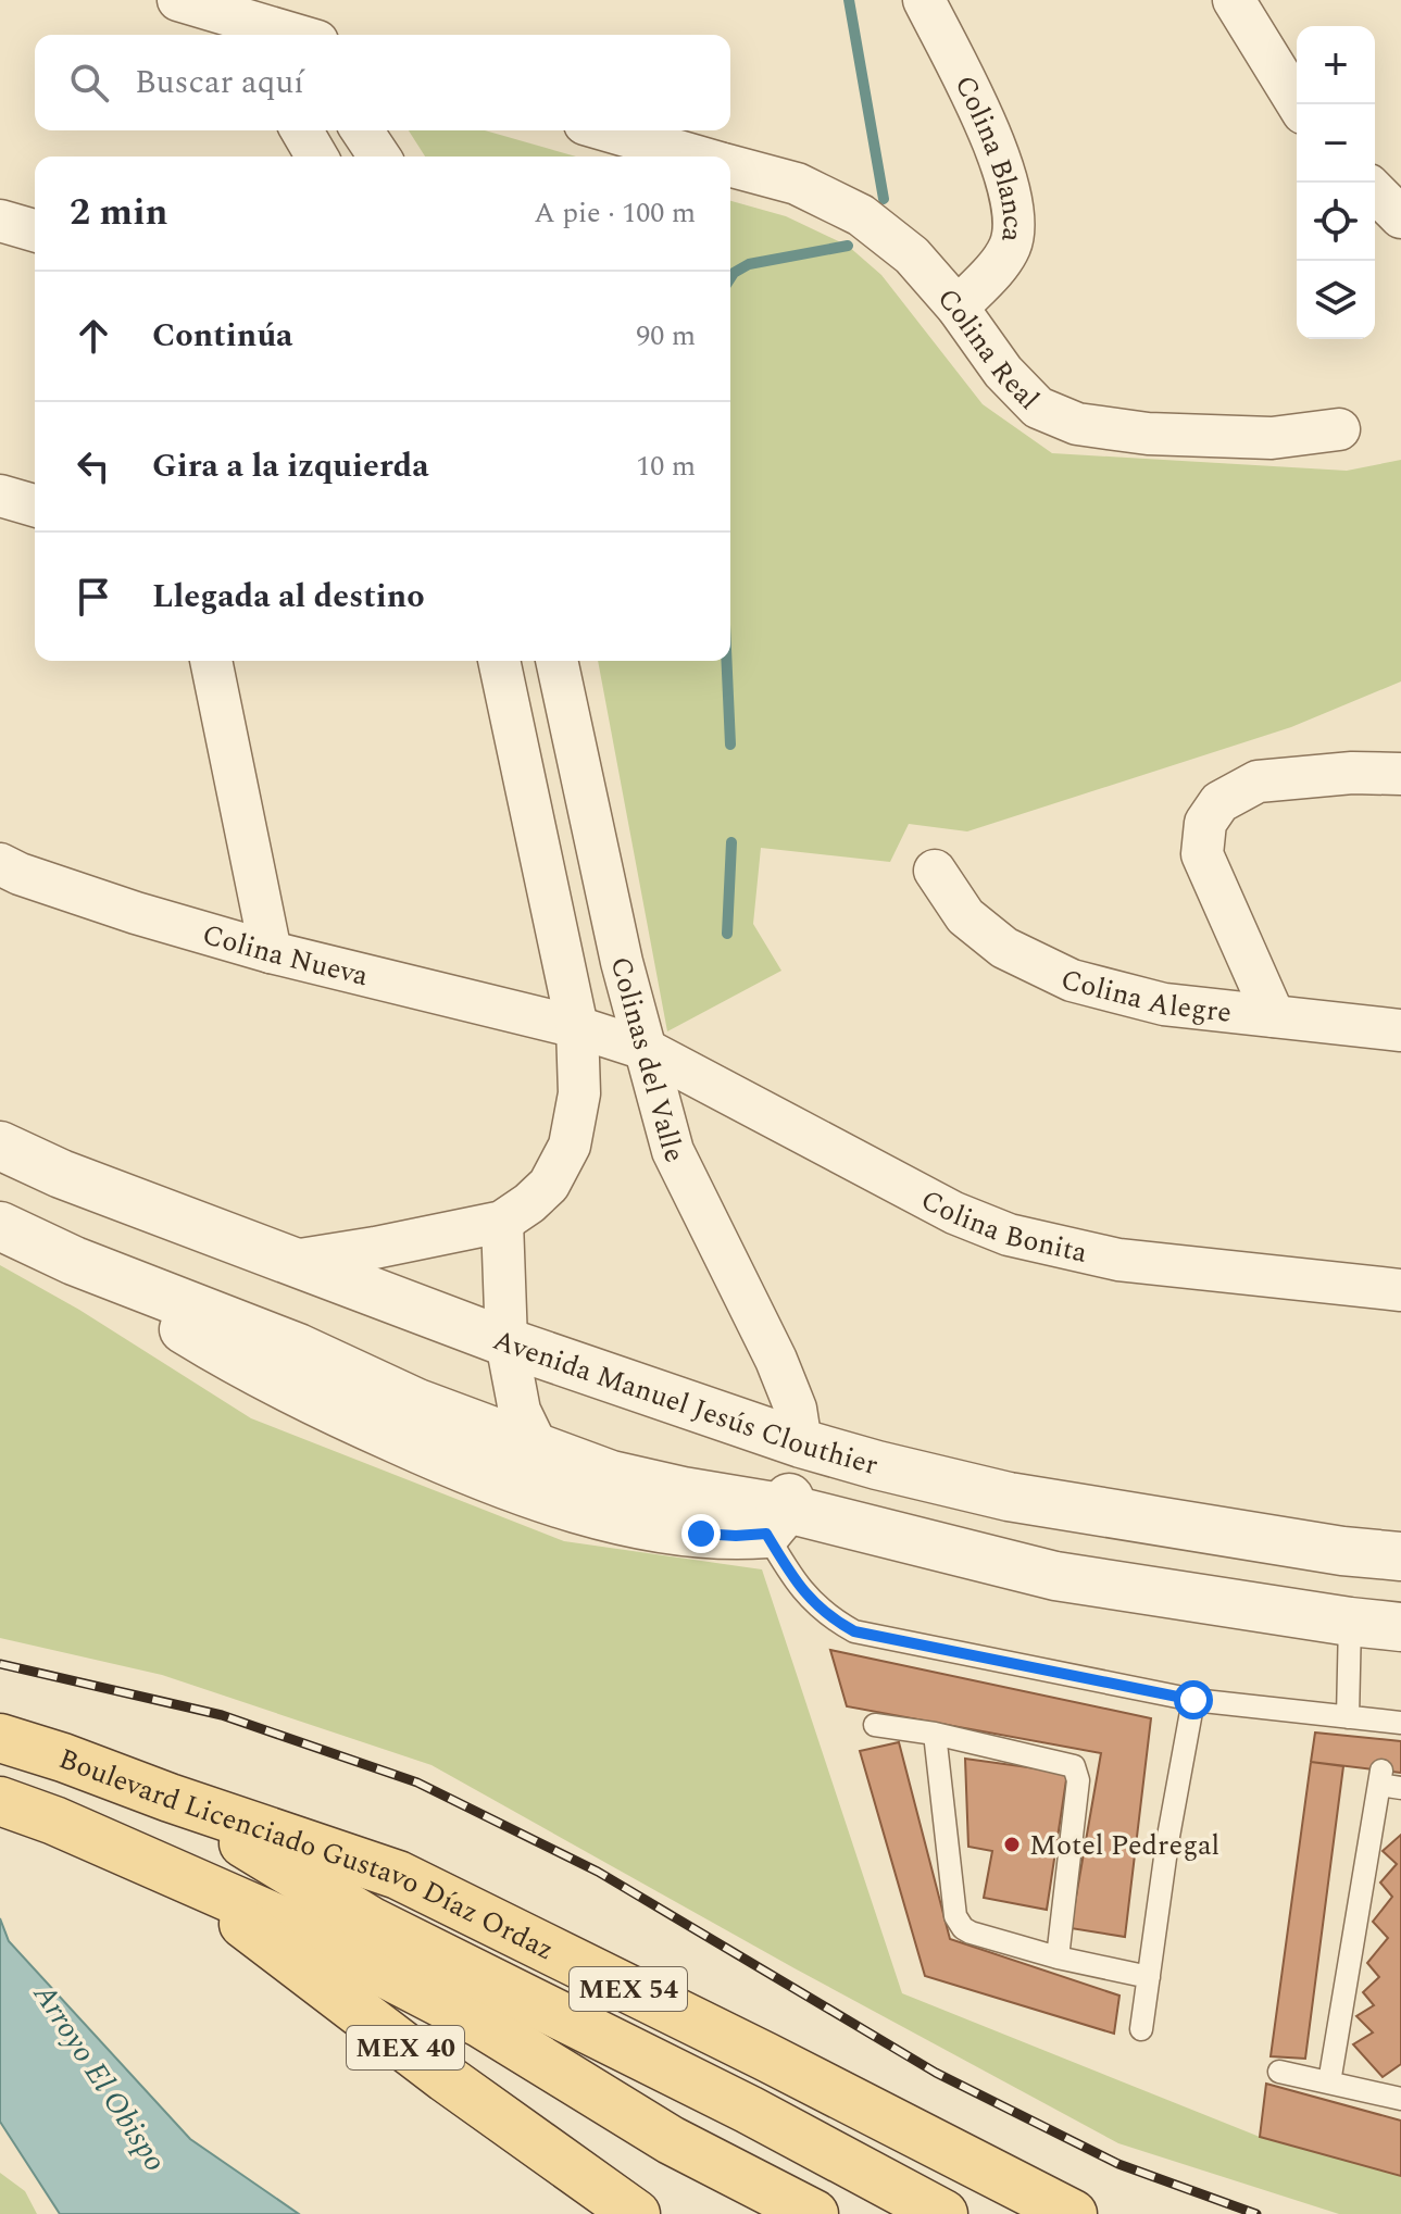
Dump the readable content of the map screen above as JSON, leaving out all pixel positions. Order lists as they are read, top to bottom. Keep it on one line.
{"streets":{"main road":["Boulevard Licenciado Gustavo Díaz Ordaz","MEX 54","MEX 40"],"street":["Colina Blanca","Colina Real","Colina Nueva","Colina Alegre","Colinas del Valle","Colina Bonita","Avenida Manuel Jesús Clouthier"]},"crossings":[["Colina Blanca","Colina Real"],["Colina Nueva","Colinas del Valle"],["Colina Nueva","Colina Bonita"],["Colinas del Valle","Colina Bonita"],["Colinas del Valle","Avenida Manuel Jesús Clouthier"]],"water":["Arroyo El Obispo"],"places":["Motel Pedregal"],"page":{"map_buttons":["+","−"],"search":"Buscar aquí","heading":["2 min","A pie · 100 m"],"list":[["Continúa","90 m"],["Gira a la izquierda","10 m"],"Llegada al destino"]}}
